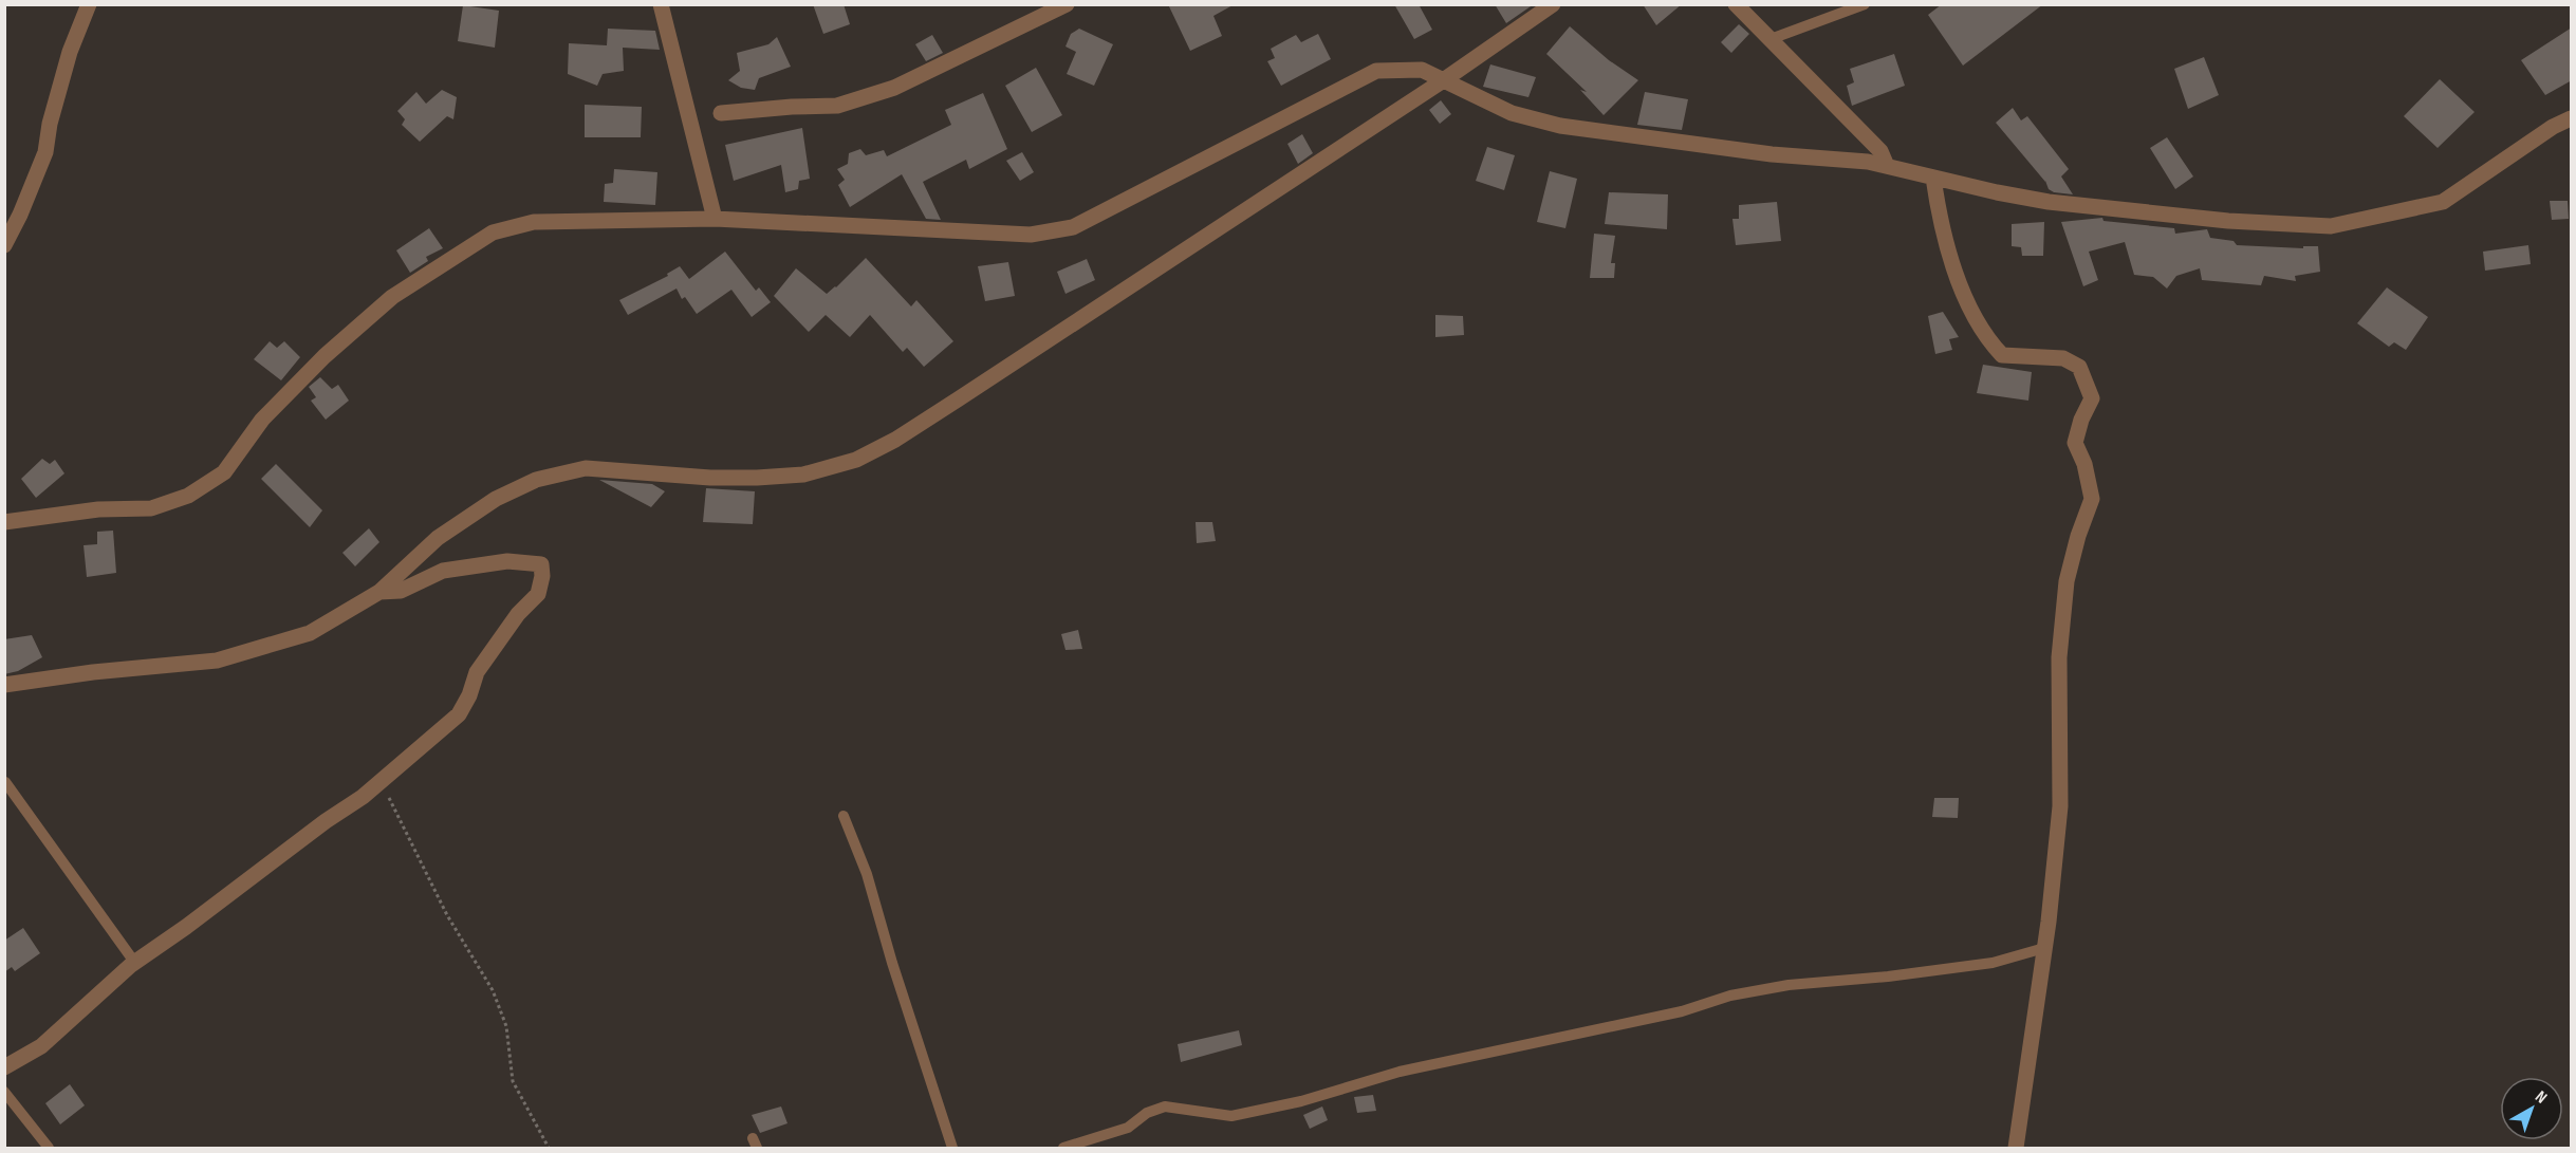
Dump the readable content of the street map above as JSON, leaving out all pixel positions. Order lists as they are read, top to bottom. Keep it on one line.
{"north":"top right"}
